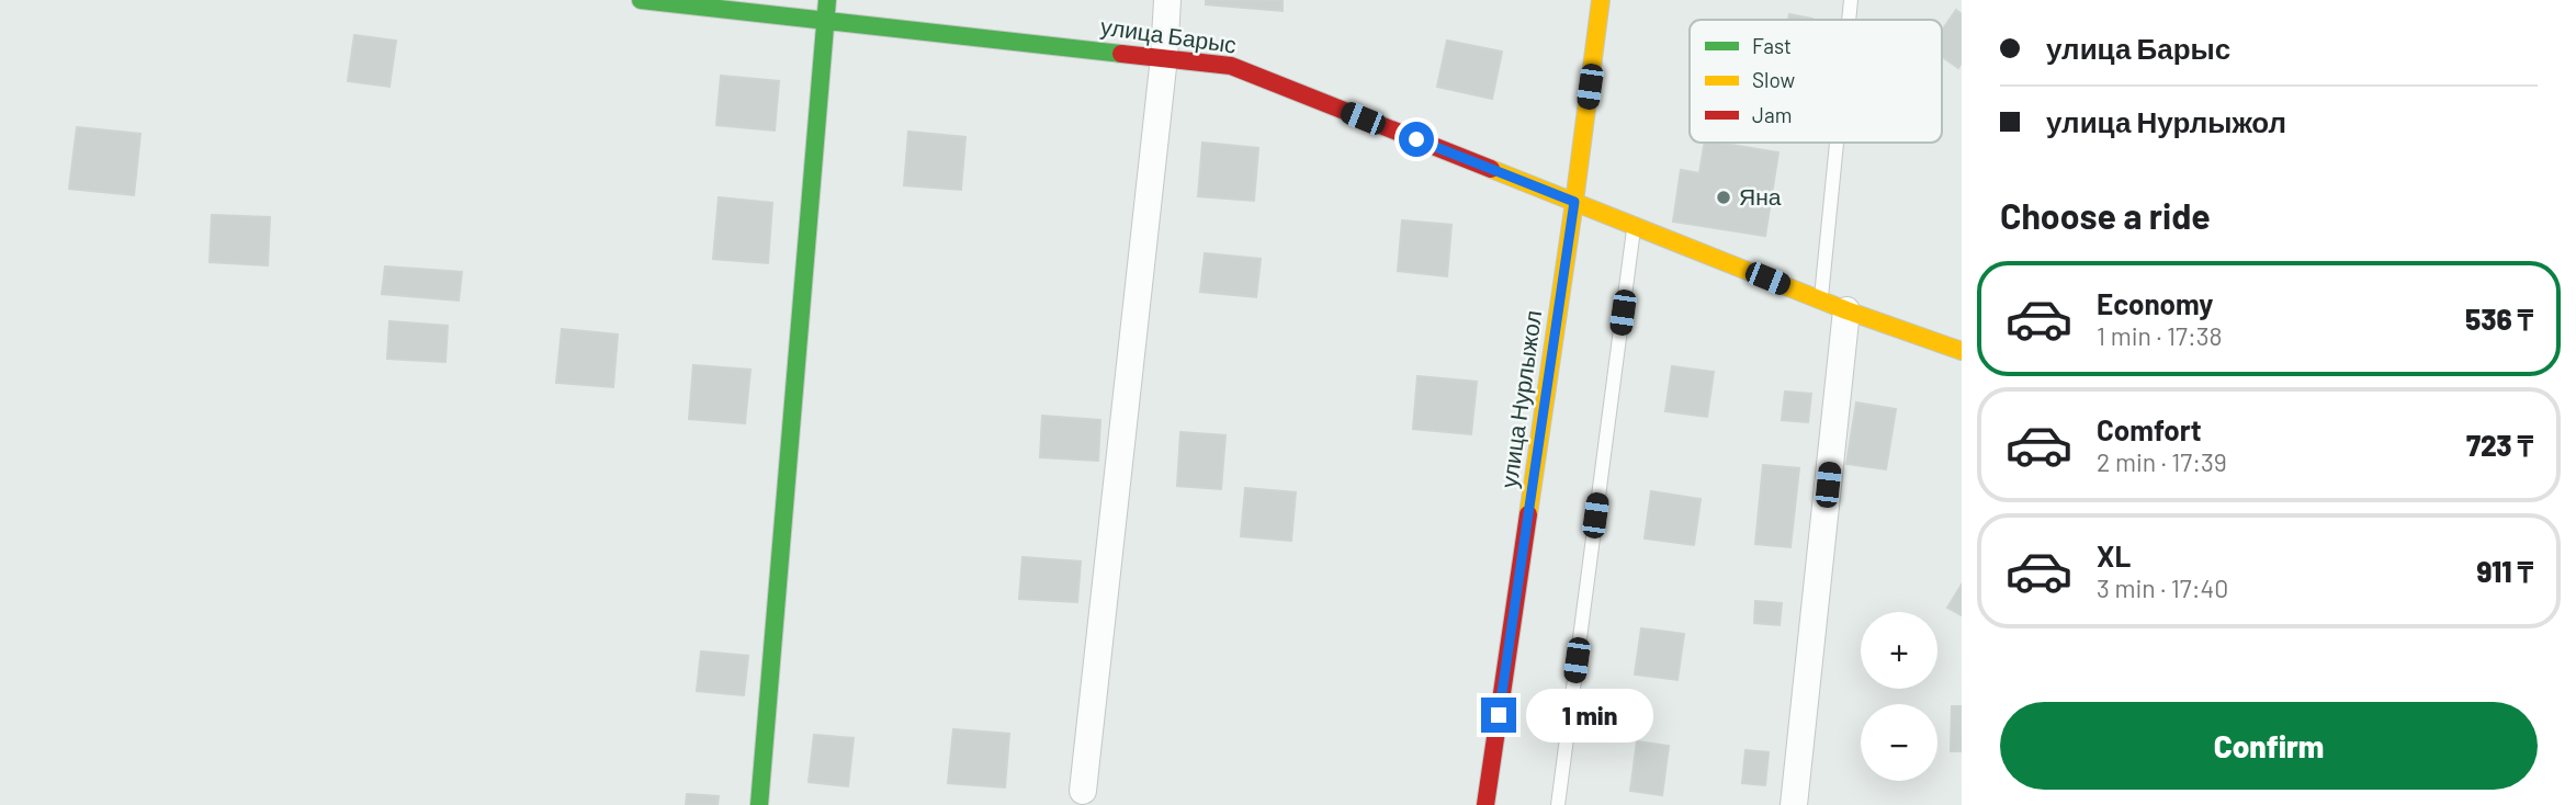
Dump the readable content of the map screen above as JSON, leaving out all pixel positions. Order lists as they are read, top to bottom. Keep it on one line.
{"streets":{"street":["улица Барыс","улица Нурлыжол"]},"crossings":[["улица Барыс","улица Нурлыжол"]],"places":["Яна"],"legend":["Fast","Slow","Jam"],"page":{"banner":["улица Барыс","улица Нурлыжол"],"heading":"Choose a ride","list":[{"name":"Economy","note":"1 min · 17:38","value":"536 ₸"},{"name":"Comfort","note":"2 min · 17:39","value":"723 ₸"},{"name":"XL","note":"3 min · 17:40","value":"911 ₸"}],"map_buttons":["+","−"],"buttons":"Confirm","bubble":"1 min"}}
